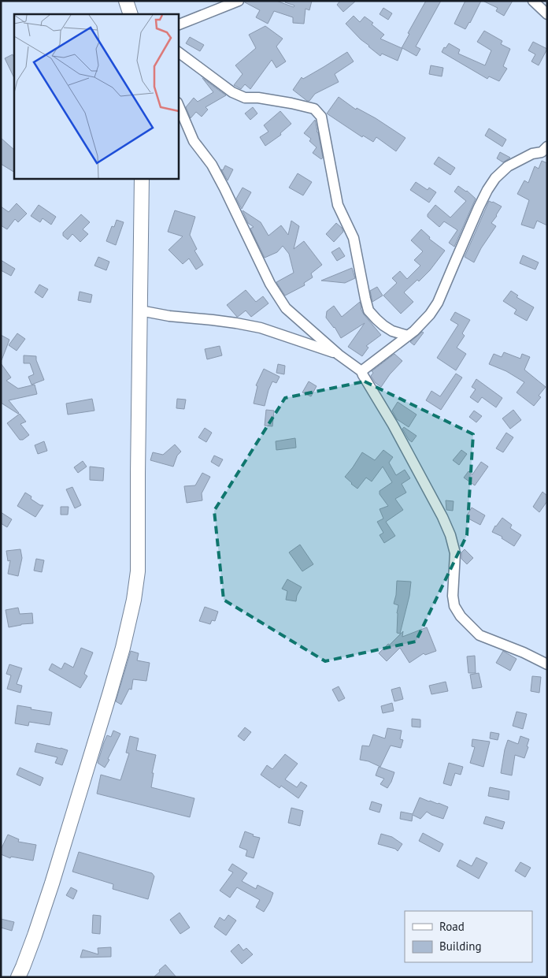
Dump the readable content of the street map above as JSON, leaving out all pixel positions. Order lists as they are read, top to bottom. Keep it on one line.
{"legend":["Road","Building"]}
